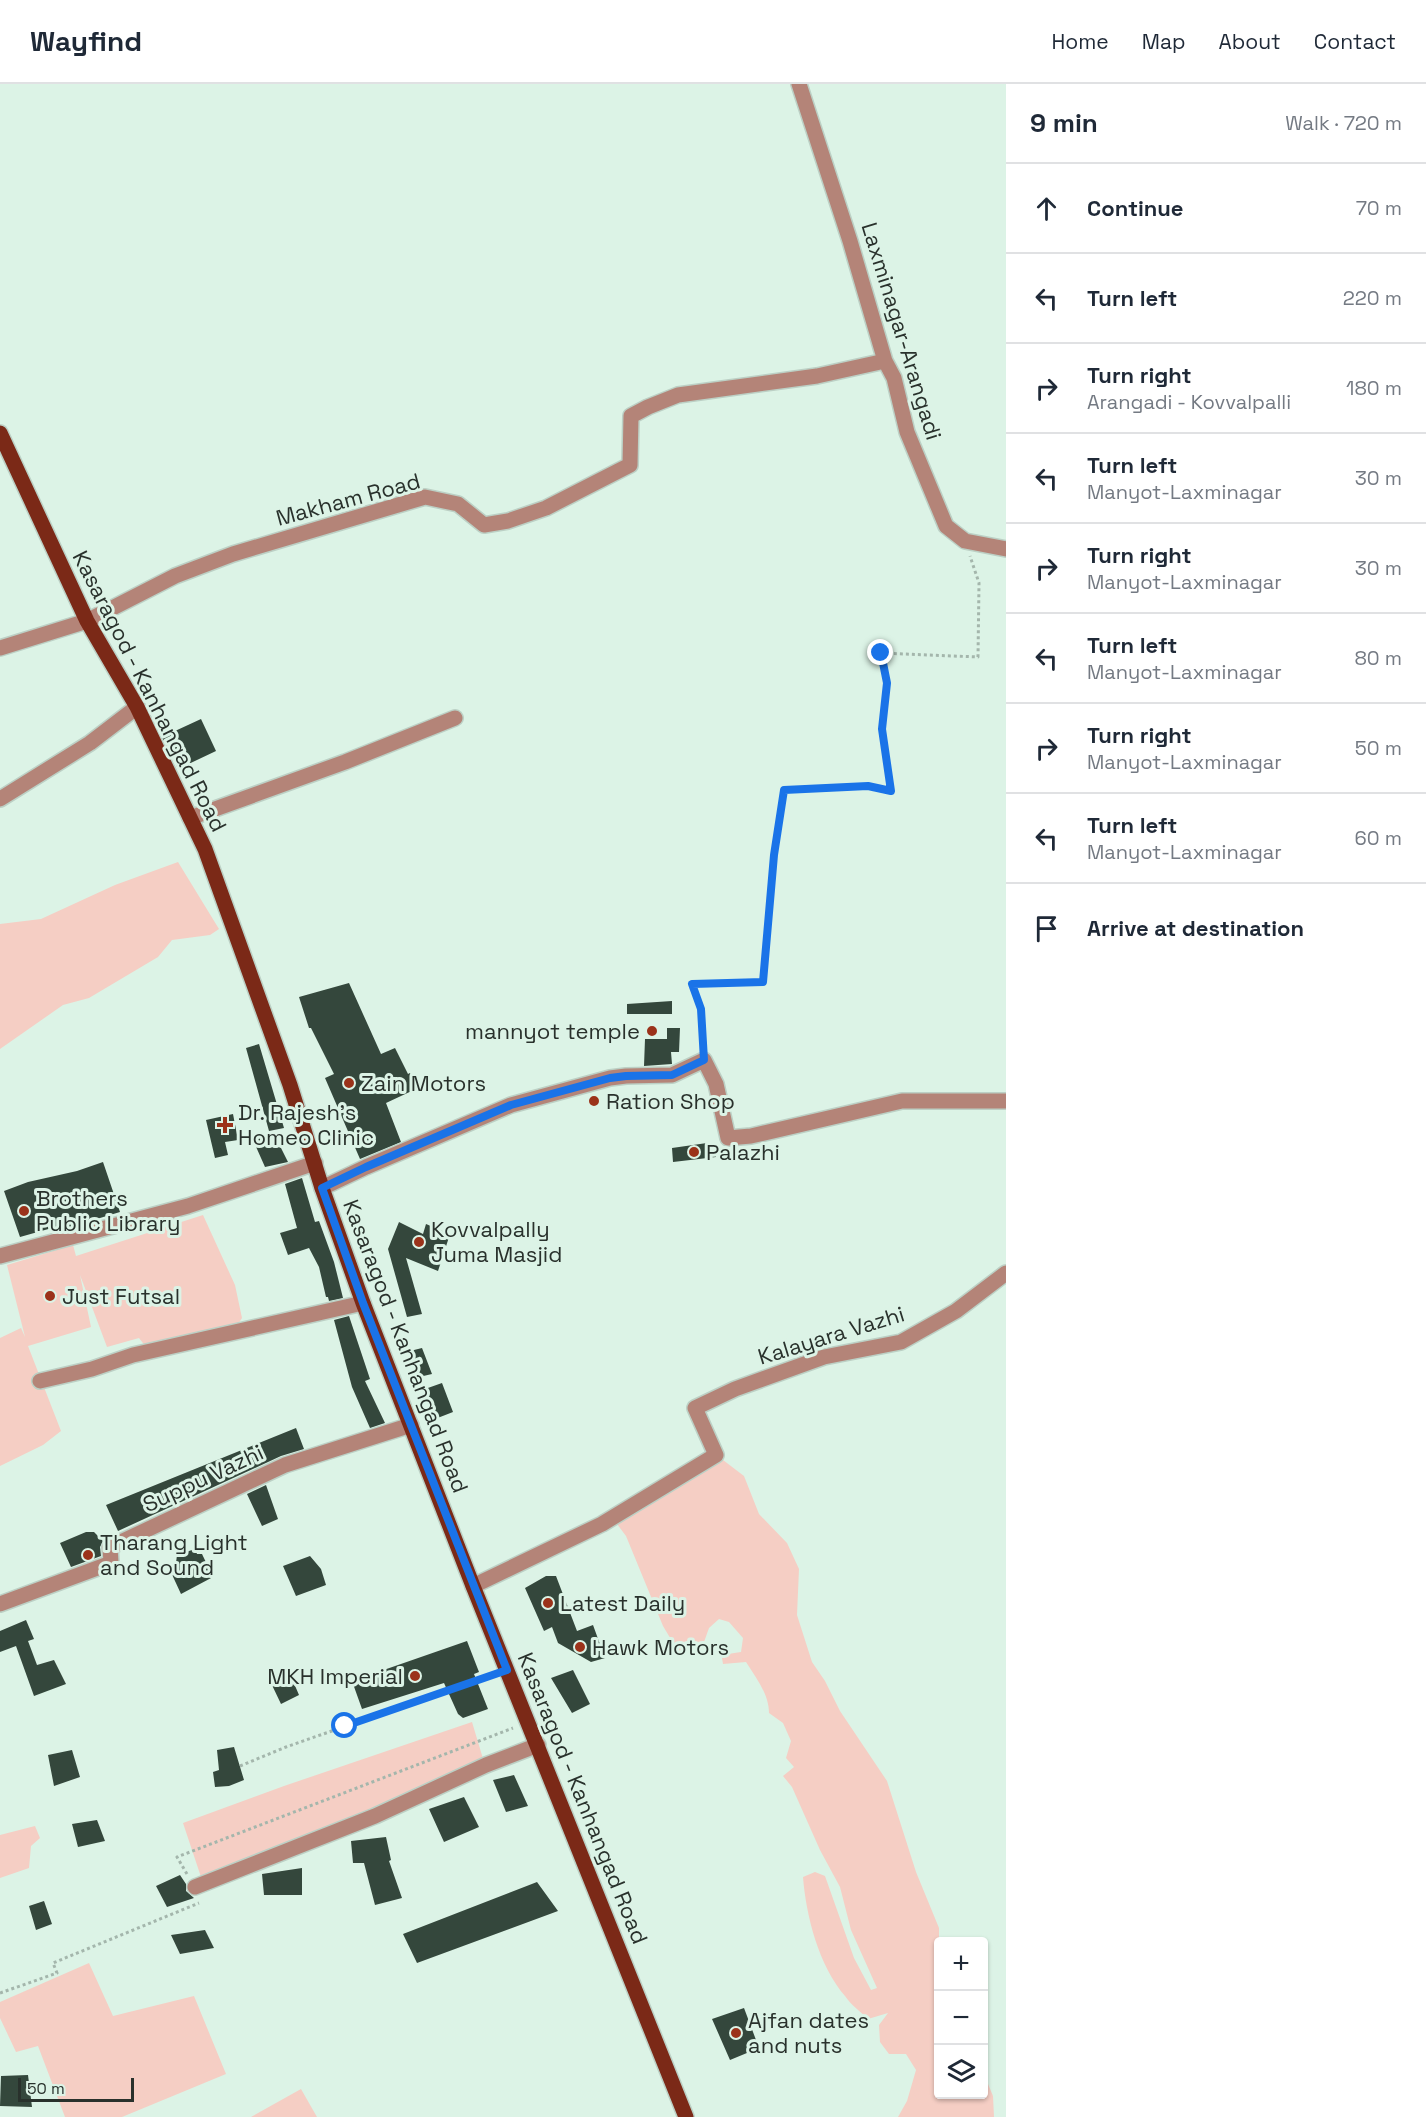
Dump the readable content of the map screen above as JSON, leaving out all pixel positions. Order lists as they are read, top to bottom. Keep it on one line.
{"streets":{"main road":["Kasaragod - Kanhangad Road"],"street":["Laxminagar-Arangadi","Makham Road","Kalayara Vazhi","Suppu Vazhi"]},"crossings":[["Laxminagar-Arangadi","Makham Road"],["Makham Road","Kasaragod - Kanhangad Road"],["Kasaragod - Kanhangad Road","Kalayara Vazhi"],["Kasaragod - Kanhangad Road","Suppu Vazhi"]],"places":{"other":["mannyot temple","Zain Motors","Ration Shop","Palazhi","Brothers Public Library","Kovvalpally Juma Masjid","Just Futsal","Tharang Light and Sound","Latest Daily","Hawk Motors","MKH Imperial","Ajfan dates and nuts"],"health":["Dr. Rajesh's Homeo Clinic"]},"scale_bar":"50 m","page":{"header":"Wayfind","nav":["Home","Map","About","Contact"],"heading":["9 min","Walk · 720 m"],"list":[["Continue","70 m"],["Turn left","220 m"],["Turn right","Arangadi - Kovvalpalli","180 m"],["Turn left","Manyot-Laxminagar","30 m"],["Turn right","Manyot-Laxminagar","30 m"],["Turn left","Manyot-Laxminagar","80 m"],["Turn right","Manyot-Laxminagar","50 m"],["Turn left","Manyot-Laxminagar","60 m"],"Arrive at destination"],"map_buttons":["+","−"],"scale":"50 m"}}
